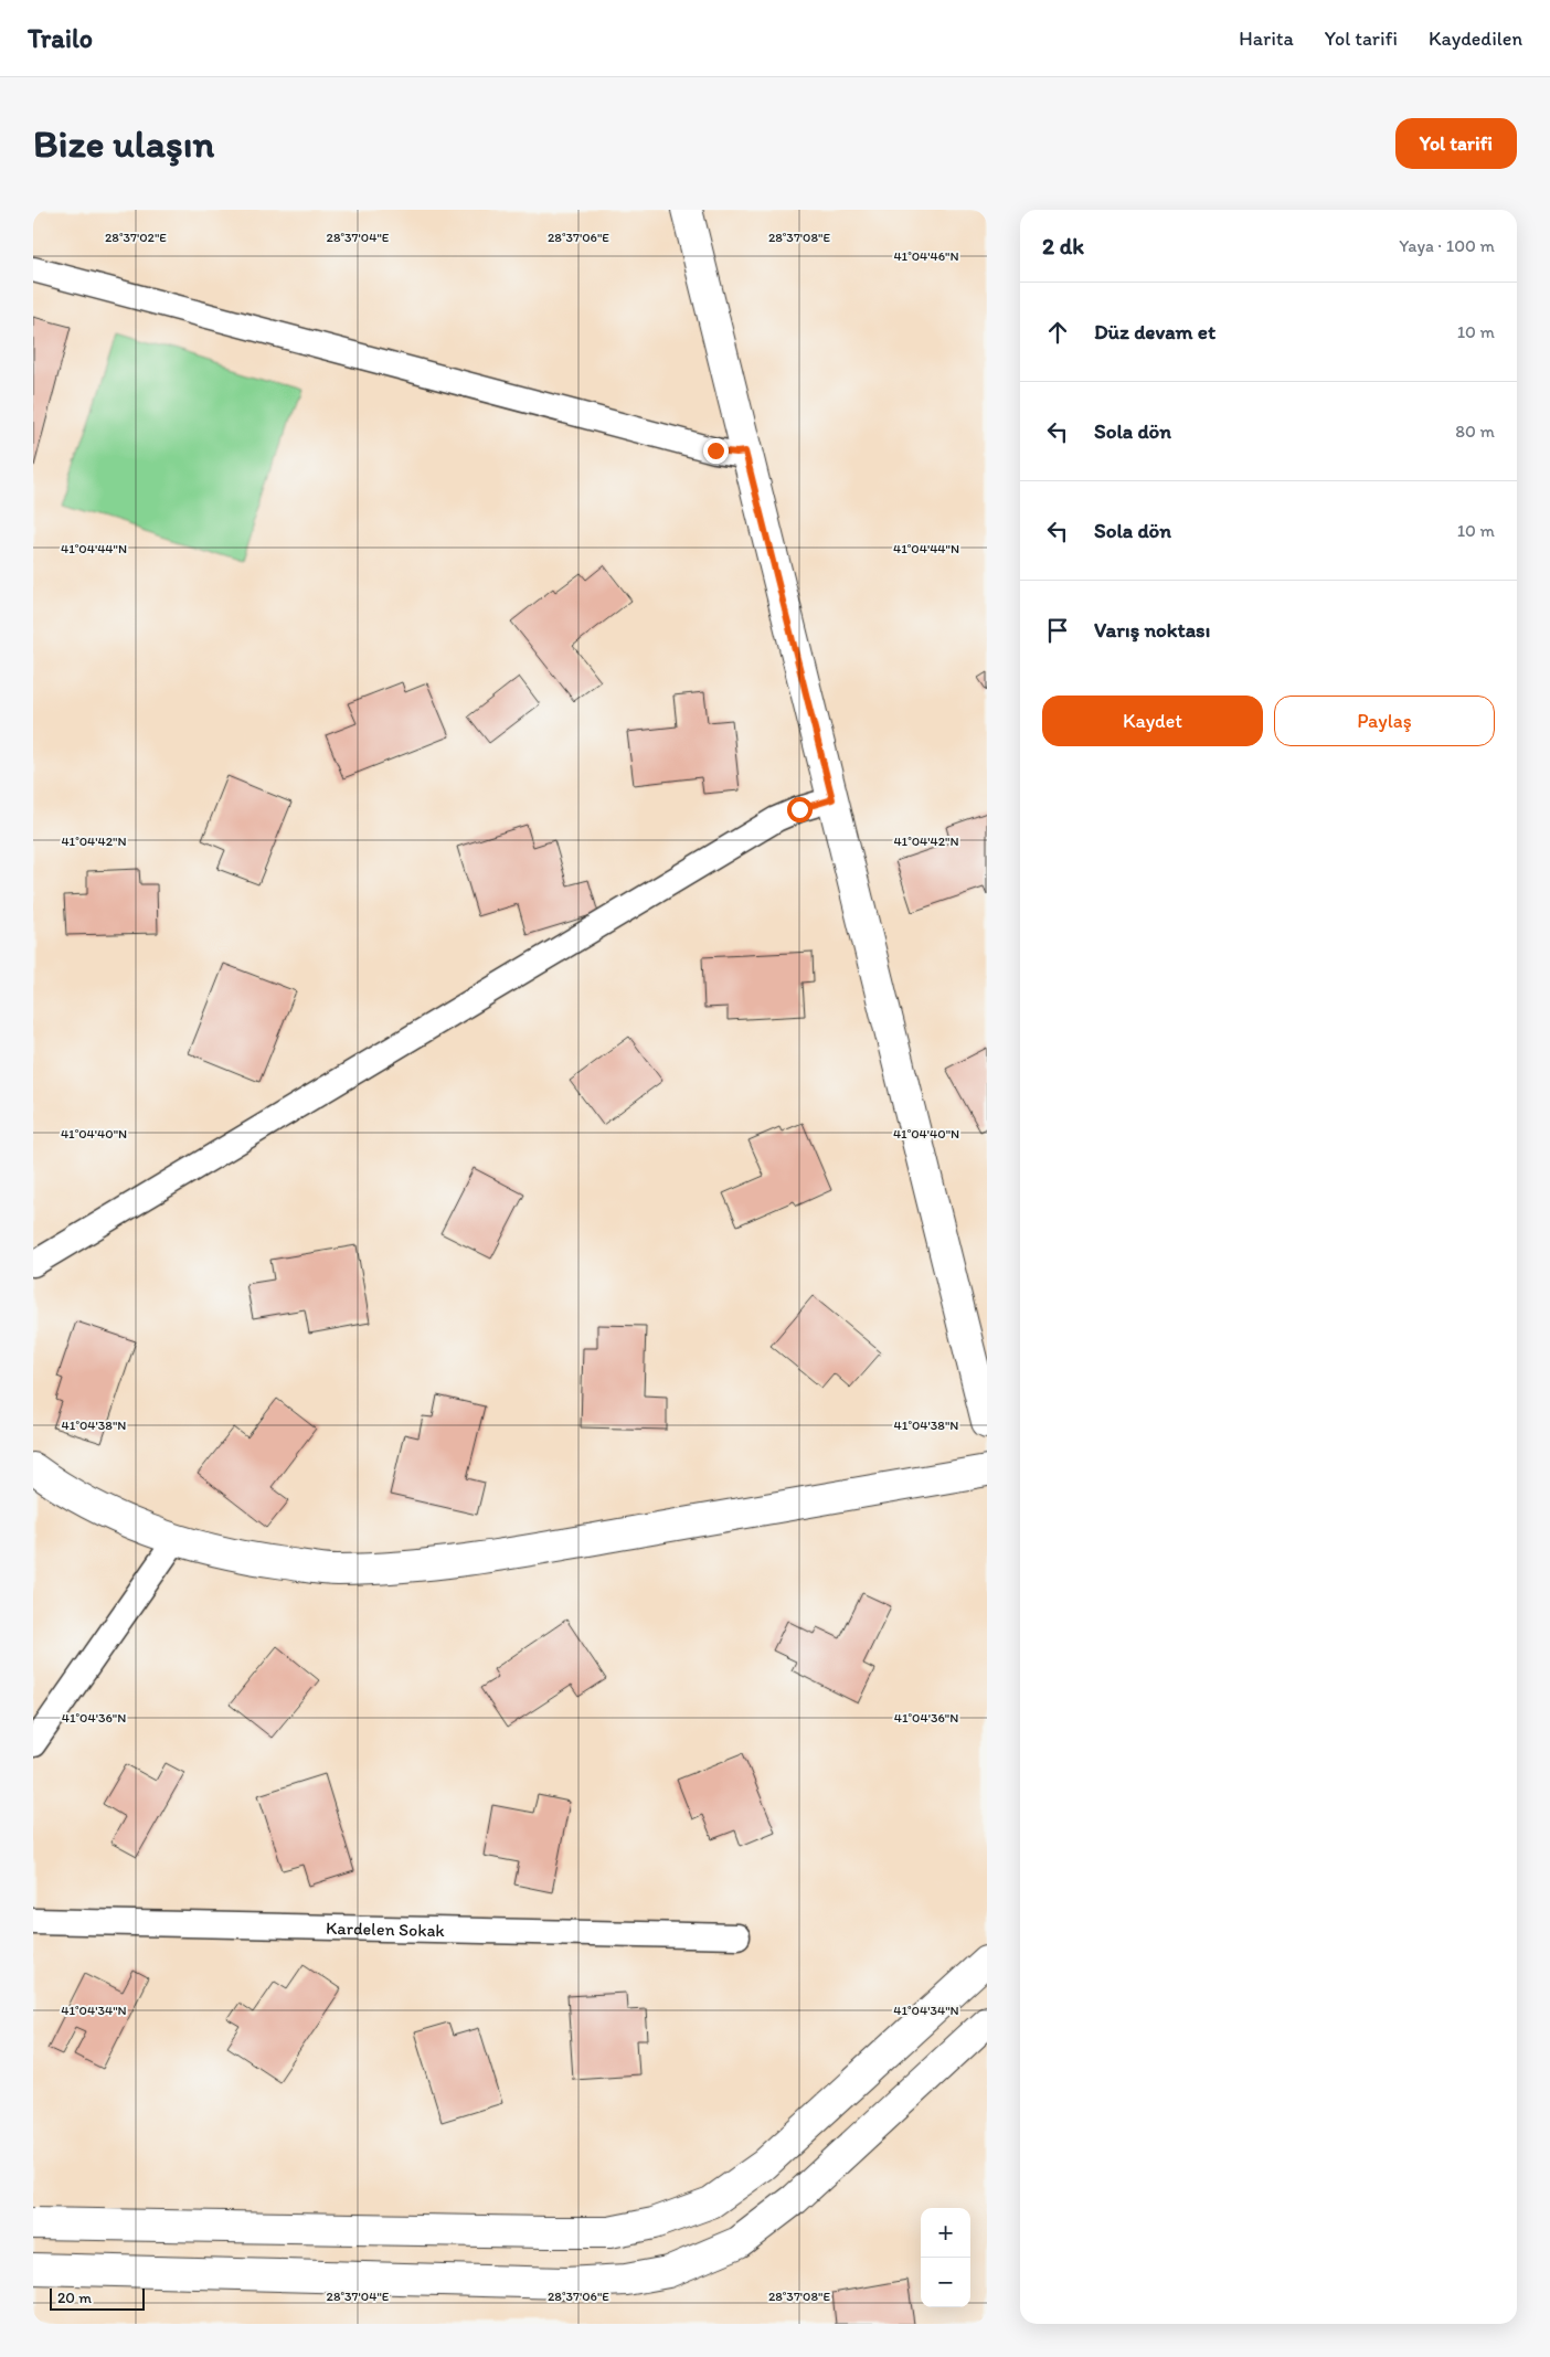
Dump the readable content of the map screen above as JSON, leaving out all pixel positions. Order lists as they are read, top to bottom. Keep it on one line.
{"streets":{"street":["Kardelen Sokak"]},"scale_bar":"20 m","page":{"header":"Trailo","nav":["Harita","Yol tarifi","Kaydedilen"],"buttons":["Yol tarifi",["Kaydet","Paylaş"]],"title":"Bize ulaşın","heading":["2 dk","Yaya · 100 m"],"list":[["Düz devam et","10 m"],["Sola dön","80 m"],["Sola dön","10 m"],"Varış noktası"],"map_buttons":["+","−"],"scale":"20 m"},"coordinates":["28°37'02\"E","28°37'04\"E","28°37'06\"E","28°37'08\"E","41°04'46\"N","41°04'44\"N","41°04'42\"N","41°04'40\"N","41°04'38\"N","41°04'36\"N","41°04'34\"N"]}
